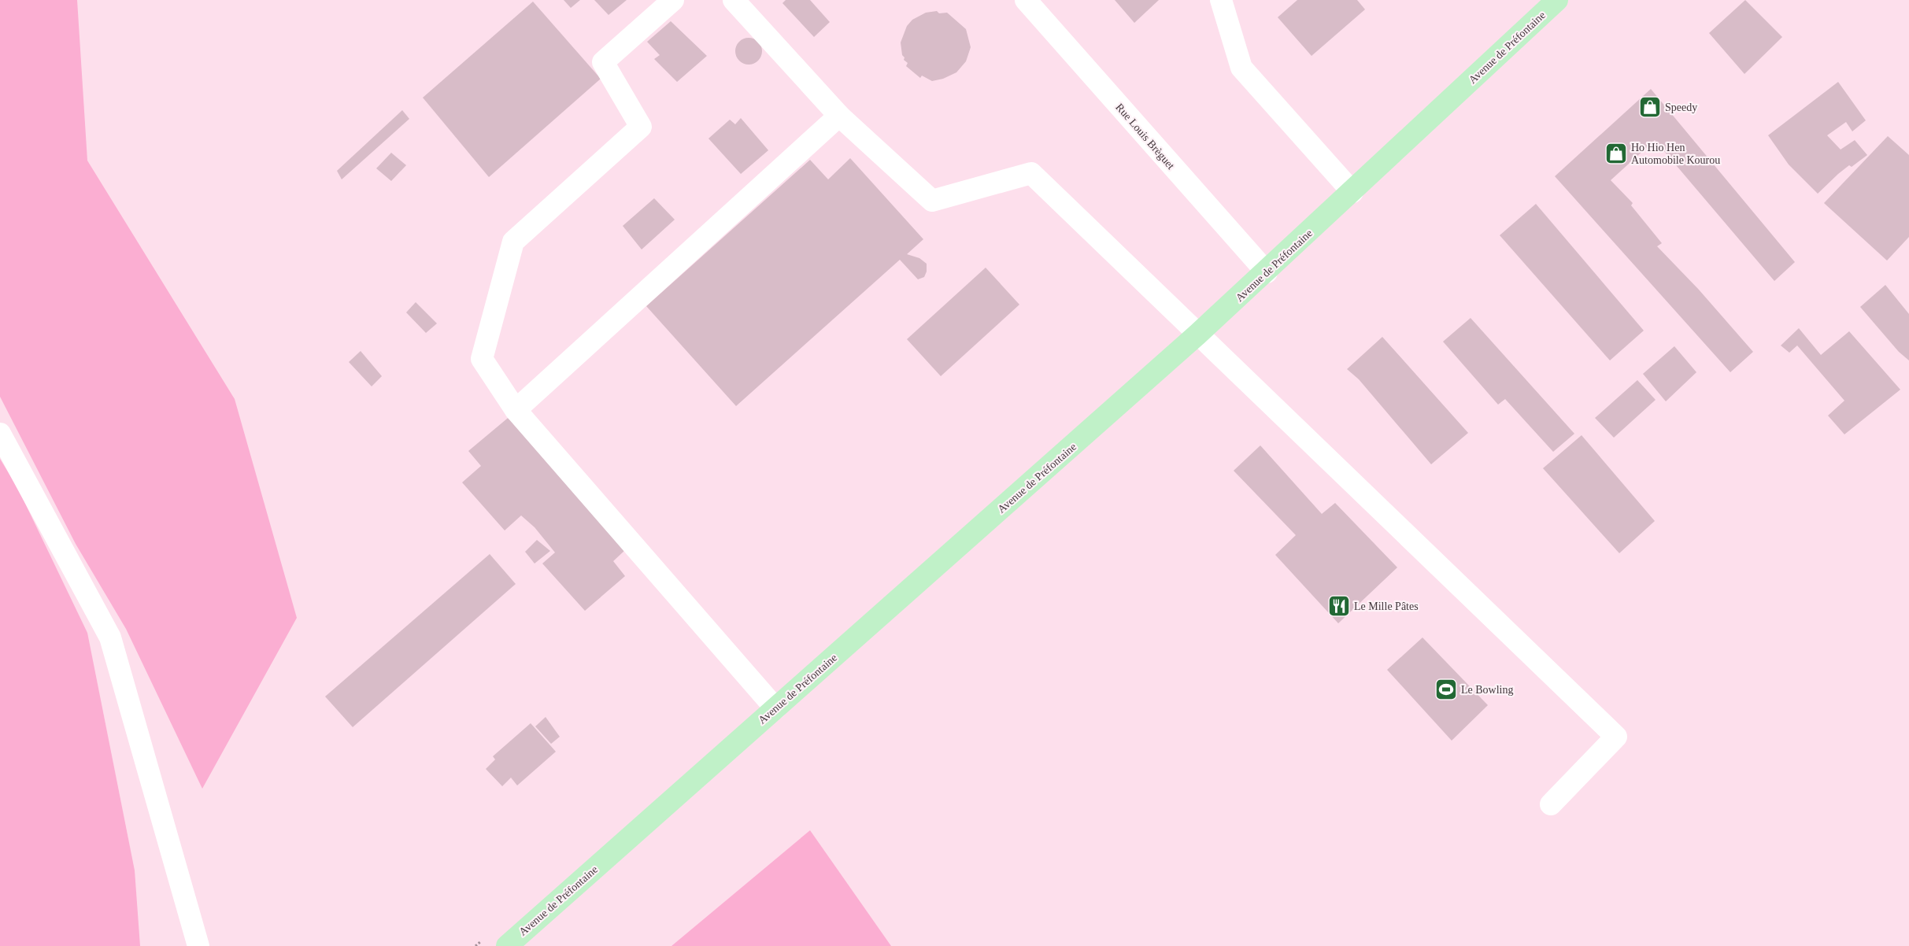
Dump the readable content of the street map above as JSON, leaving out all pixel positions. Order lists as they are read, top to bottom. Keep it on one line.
{"streets":{"main road":["Avenue de Préfontaine"],"street":["Rue Louis Brèguet"]},"crossings":[["Avenue de Préfontaine","Rue Louis Brèguet"]],"places":{"shop":["Speedy","Ho Hio Hen Automobile Kourou"],"restaurant":["Le Mille Pâtes"],"sports":["Le Bowling"]}}
